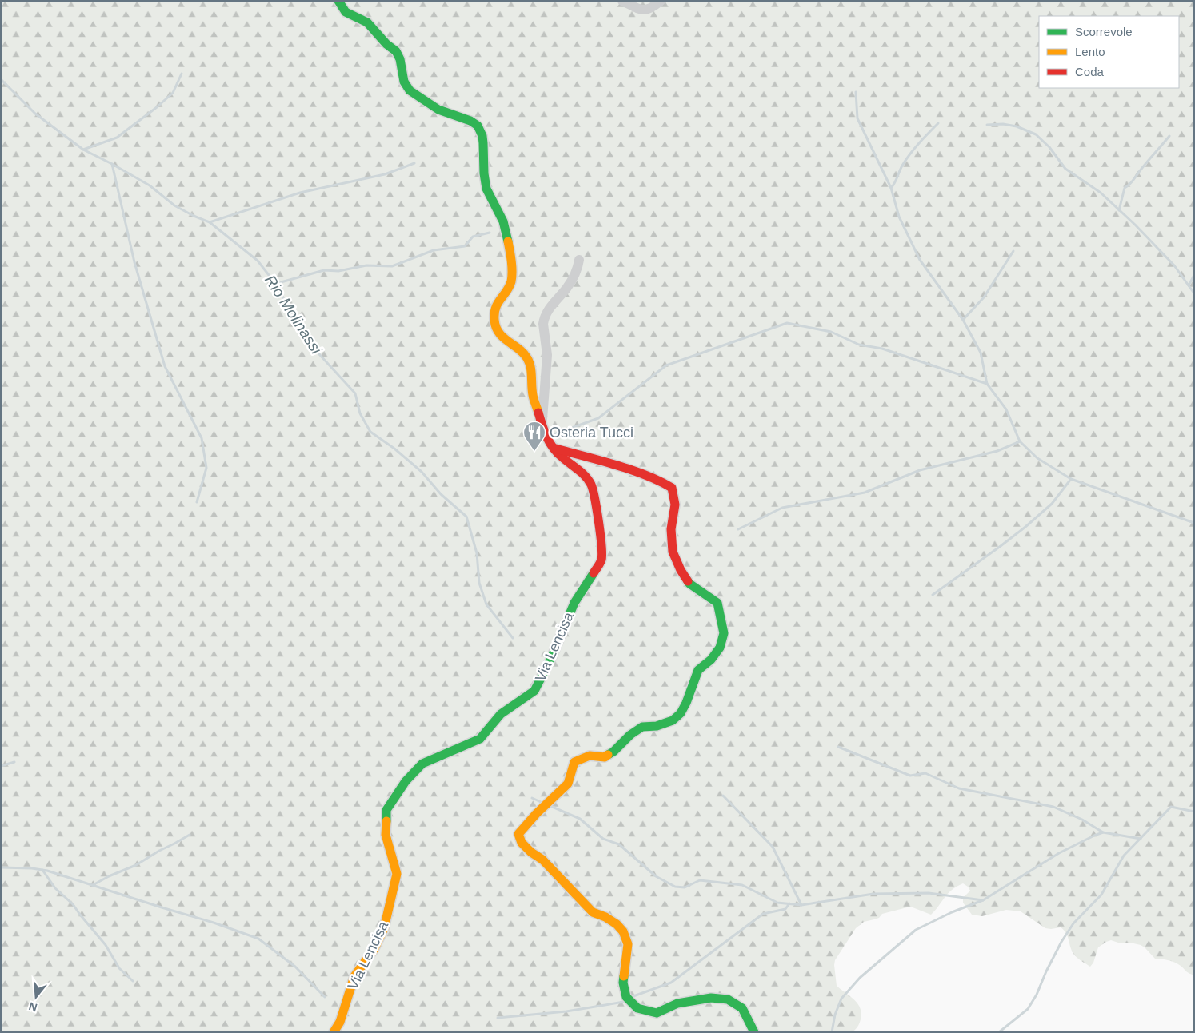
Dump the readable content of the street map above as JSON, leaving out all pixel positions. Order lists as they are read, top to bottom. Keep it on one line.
{"streets":{"street":["Via Lencisa"]},"water":["Rio Molinassi"],"places":{"restaurant":["Osteria Tucci"]},"legend":["Scorrevole","Lento","Coda"],"north":"bottom"}
